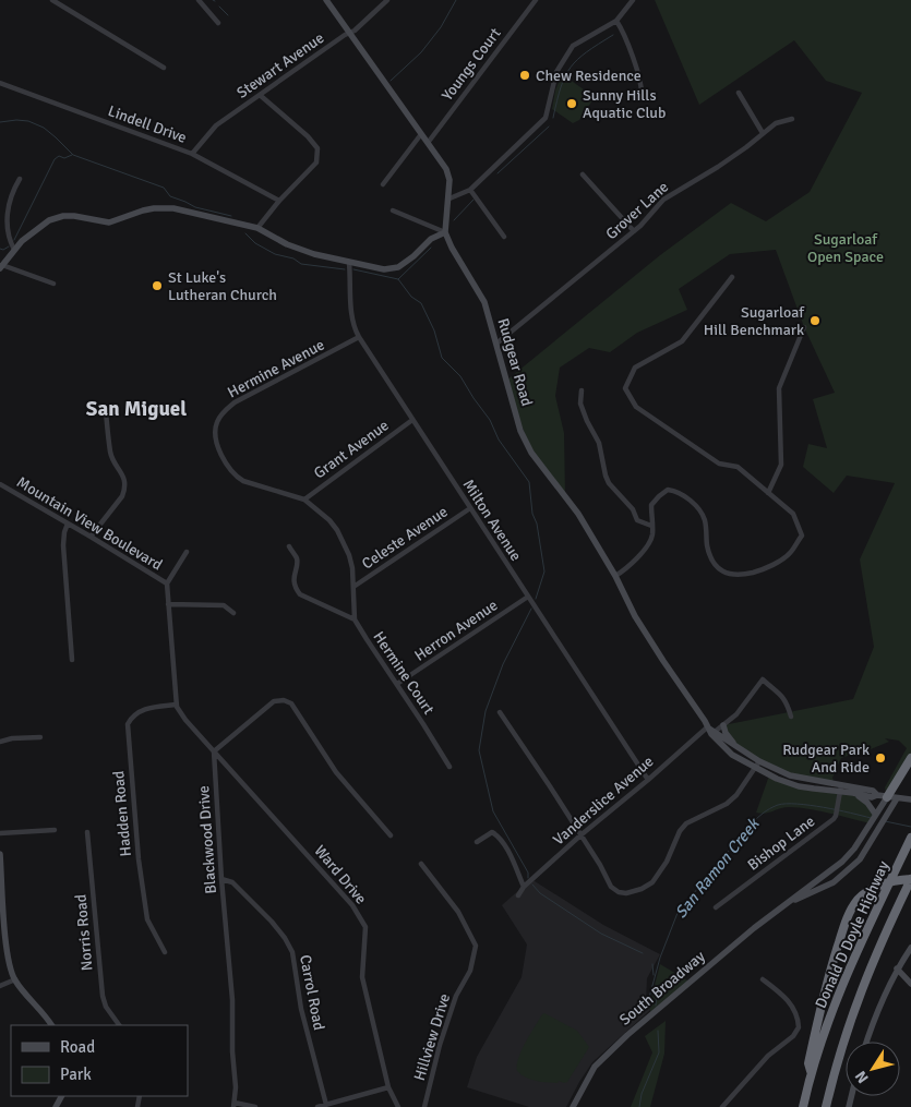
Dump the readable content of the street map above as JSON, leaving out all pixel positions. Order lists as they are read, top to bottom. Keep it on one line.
{"streets":{"highway":["Donald D Doyle Highway"],"street":["Youngs Court","Stewart Avenue","Lindell Drive","Grover Lane","Rudgear Road","Hermine Avenue","Grant Avenue","Milton Avenue","Mountain View Boulevard","Celeste Avenue","Herron Avenue","Hermine Court","Vanderslice Avenue","Hadden Road","Blackwood Drive","Bishop Lane","Ward Drive","Norris Road","South Broadway","Carrol Road","Hillview Drive"]},"crossings":[["Stewart Avenue","Lindell Drive"],["Grover Lane","Rudgear Road"],["Rudgear Road","Vanderslice Avenue"],["Rudgear Road","Bishop Lane"],["Rudgear Road","South Broadway"],["Hermine Avenue","Grant Avenue"],["Hermine Avenue","Milton Avenue"],["Hermine Avenue","Celeste Avenue"],["Hermine Avenue","Hermine Court"],["Grant Avenue","Milton Avenue"],["Milton Avenue","Celeste Avenue"],["Milton Avenue","Herron Avenue"],["Milton Avenue","Vanderslice Avenue"],["Celeste Avenue","Hermine Court"],["Herron Avenue","Hermine Court"],["Blackwood Drive","Ward Drive"],["Blackwood Drive","Carrol Road"]],"districts":["San Miguel"],"water":["San Ramon Creek"],"parks":["Sugarloaf Open Space"],"places":["Chew Residence","Sunny Hills Aquatic Club","St Luke's Lutheran Church","Sugarloaf Hill Benchmark","Rudgear Park And Ride"],"legend":["Road","Park"],"north":"bottom left"}
